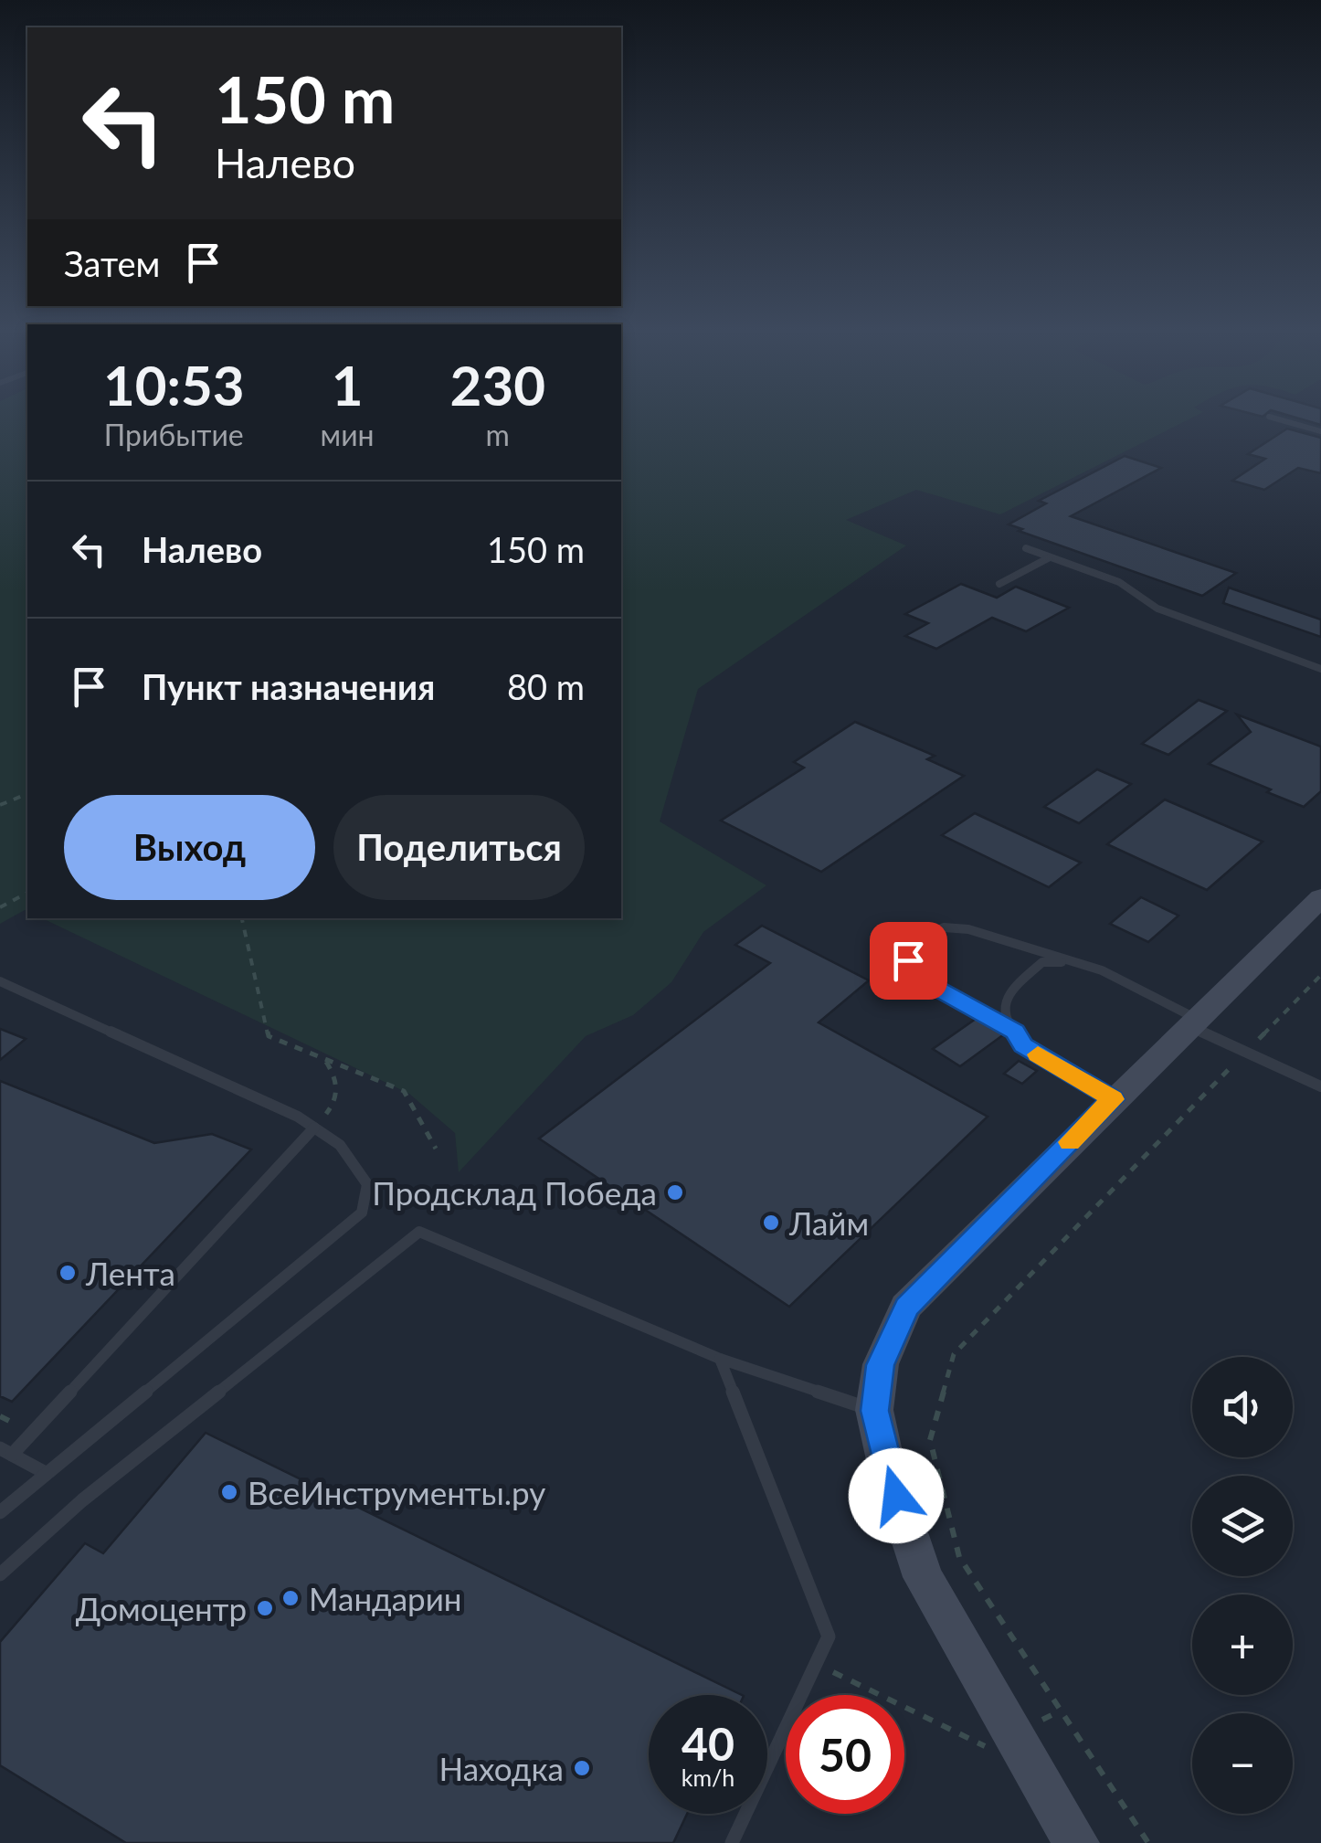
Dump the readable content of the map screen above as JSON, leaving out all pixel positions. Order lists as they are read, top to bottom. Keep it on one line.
{"places":["Продсклад Победа","Лайм","Лента","ВсеИнструменты.ру","Мандарин","Домоцентр","Находка"],"page":{"turn":["150 m","Налево"],"then":"Затем","eta":["10:53","Прибытие","1","мин","230","m"],"list":[{"name":"Налево","value":"150 m"},{"name":"Пункт назначения","value":"80 m"}],"buttons":["Выход","Поделиться"],"map_buttons":["+","−"],"speed":"40 km/h","limit":"50"}}
